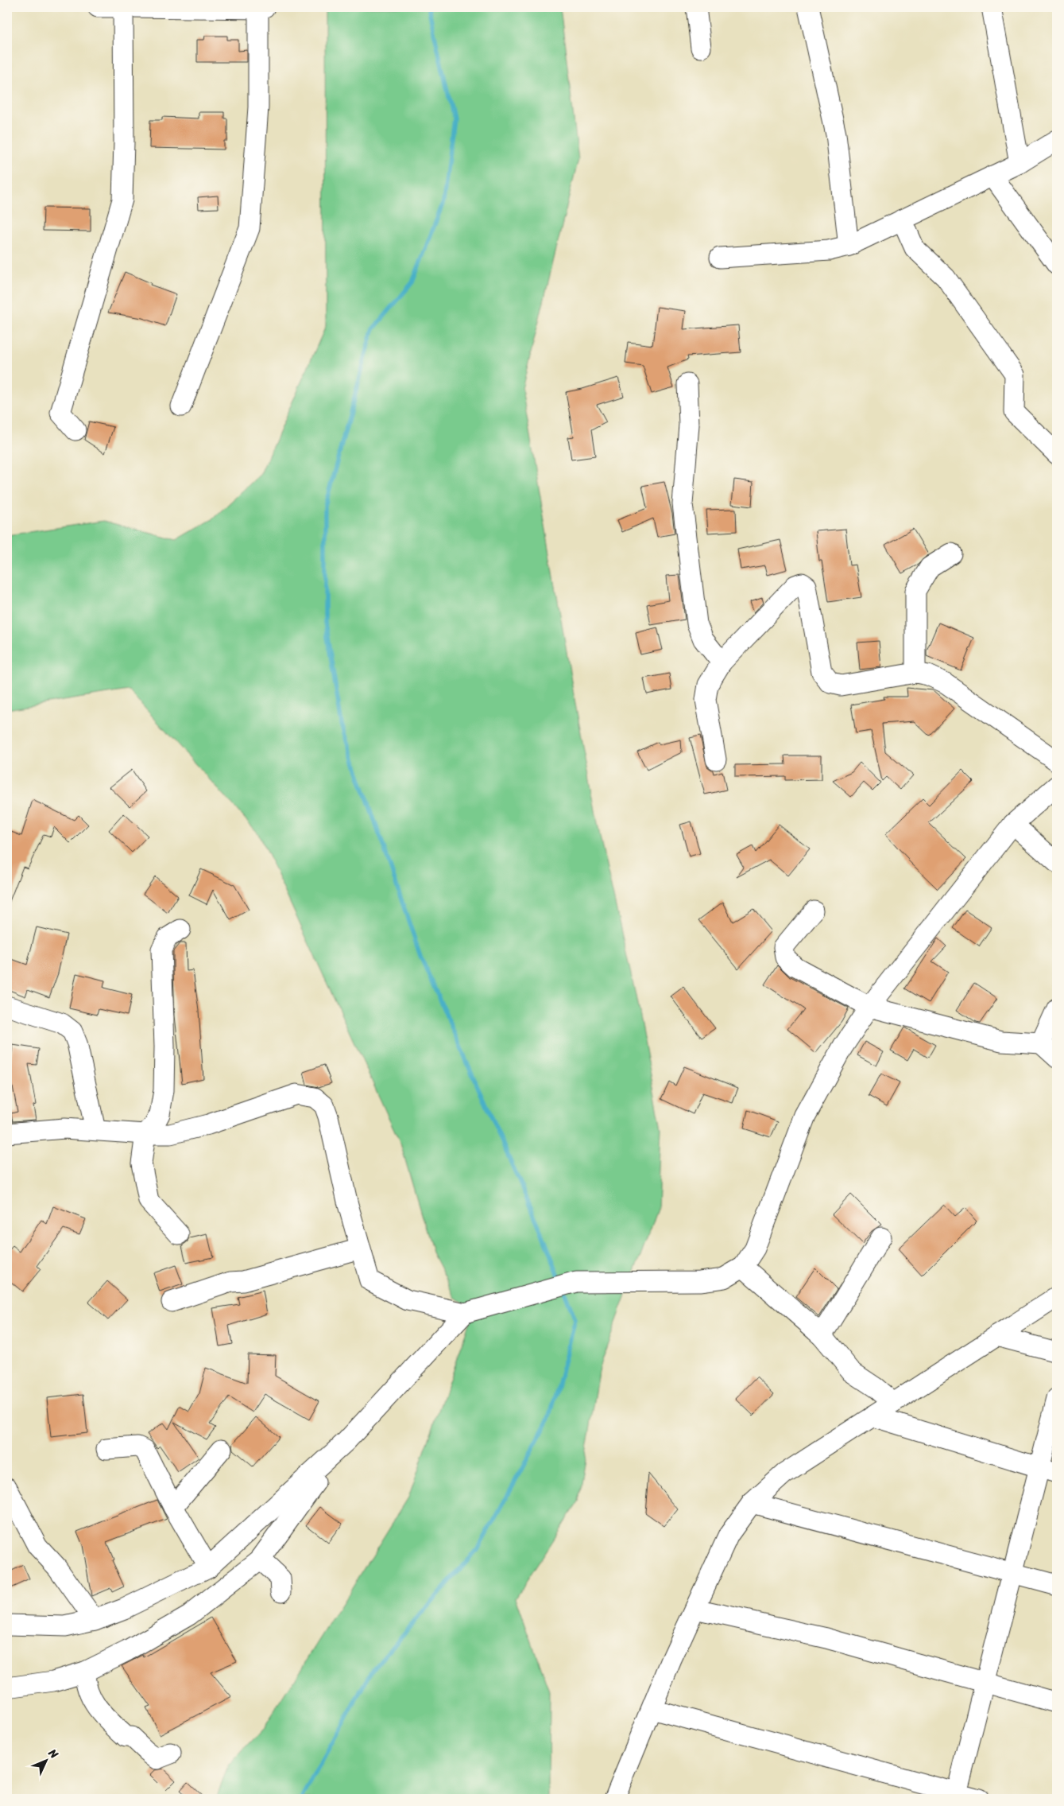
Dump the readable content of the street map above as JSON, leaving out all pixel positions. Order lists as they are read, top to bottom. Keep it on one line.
{"north":"top right"}
